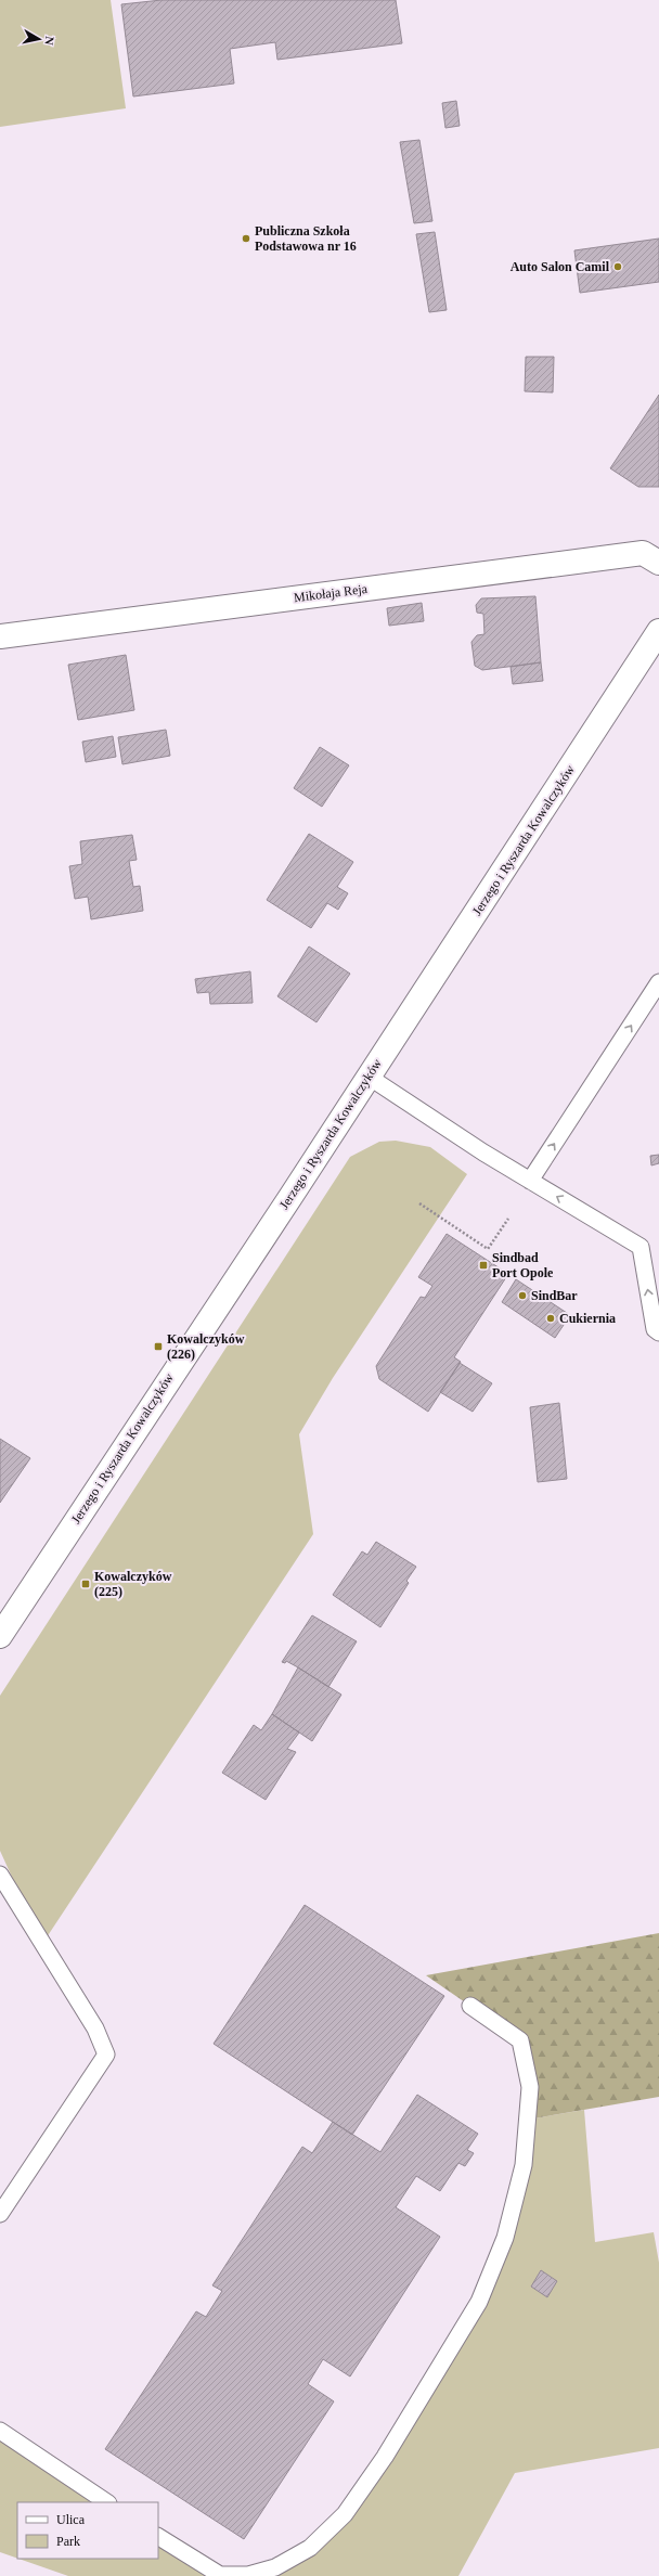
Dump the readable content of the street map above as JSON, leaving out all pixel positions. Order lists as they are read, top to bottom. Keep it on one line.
{"streets":{"main road":["Mikołaja Reja","Jerzego i Ryszarda Kowalczyków"]},"places":{"other":["Publiczna Szkoła Podstawowa nr 16","Auto Salon Camil","SindBar","Cukiernia"],"transit":["Sindbad Port Opole","Kowalczyków (226)","Kowalczyków (225)"]},"legend":["Ulica","Park"],"north":"right"}
